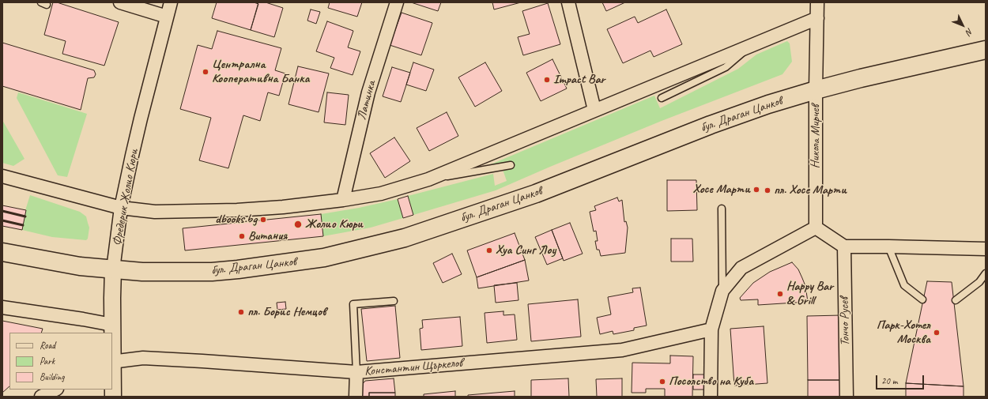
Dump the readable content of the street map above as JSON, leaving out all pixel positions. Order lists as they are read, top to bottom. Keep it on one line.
{"streets":{"main road":["бул. Драган Цанков"],"street":["Латинка","Никола Мирчев","Фредерик Жолио Кюри","Тончо Русев","Константин Щъркелов"]},"crossings":[["бул. Драган Цанков","Никола Мирчев"],["бул. Драган Цанков","Фредерик Жолио Кюри"],["Фредерик Жолио Кюри","Константин Щъркелов"]],"places":["Централна Кооперативна Банка","Impact Bar","Хосе Марти","пл. Хосе Марти","dbooks.bg","Жолио Кюри","Витания","Хуа Синг Лоу","Happy Bar & Grill","пл. Борис Немцов","Парк-Хотел Москва","Посолство на Куба"],"legend":["Road","Park","Building"],"scale_bar":"20 m","north":"bottom right"}
